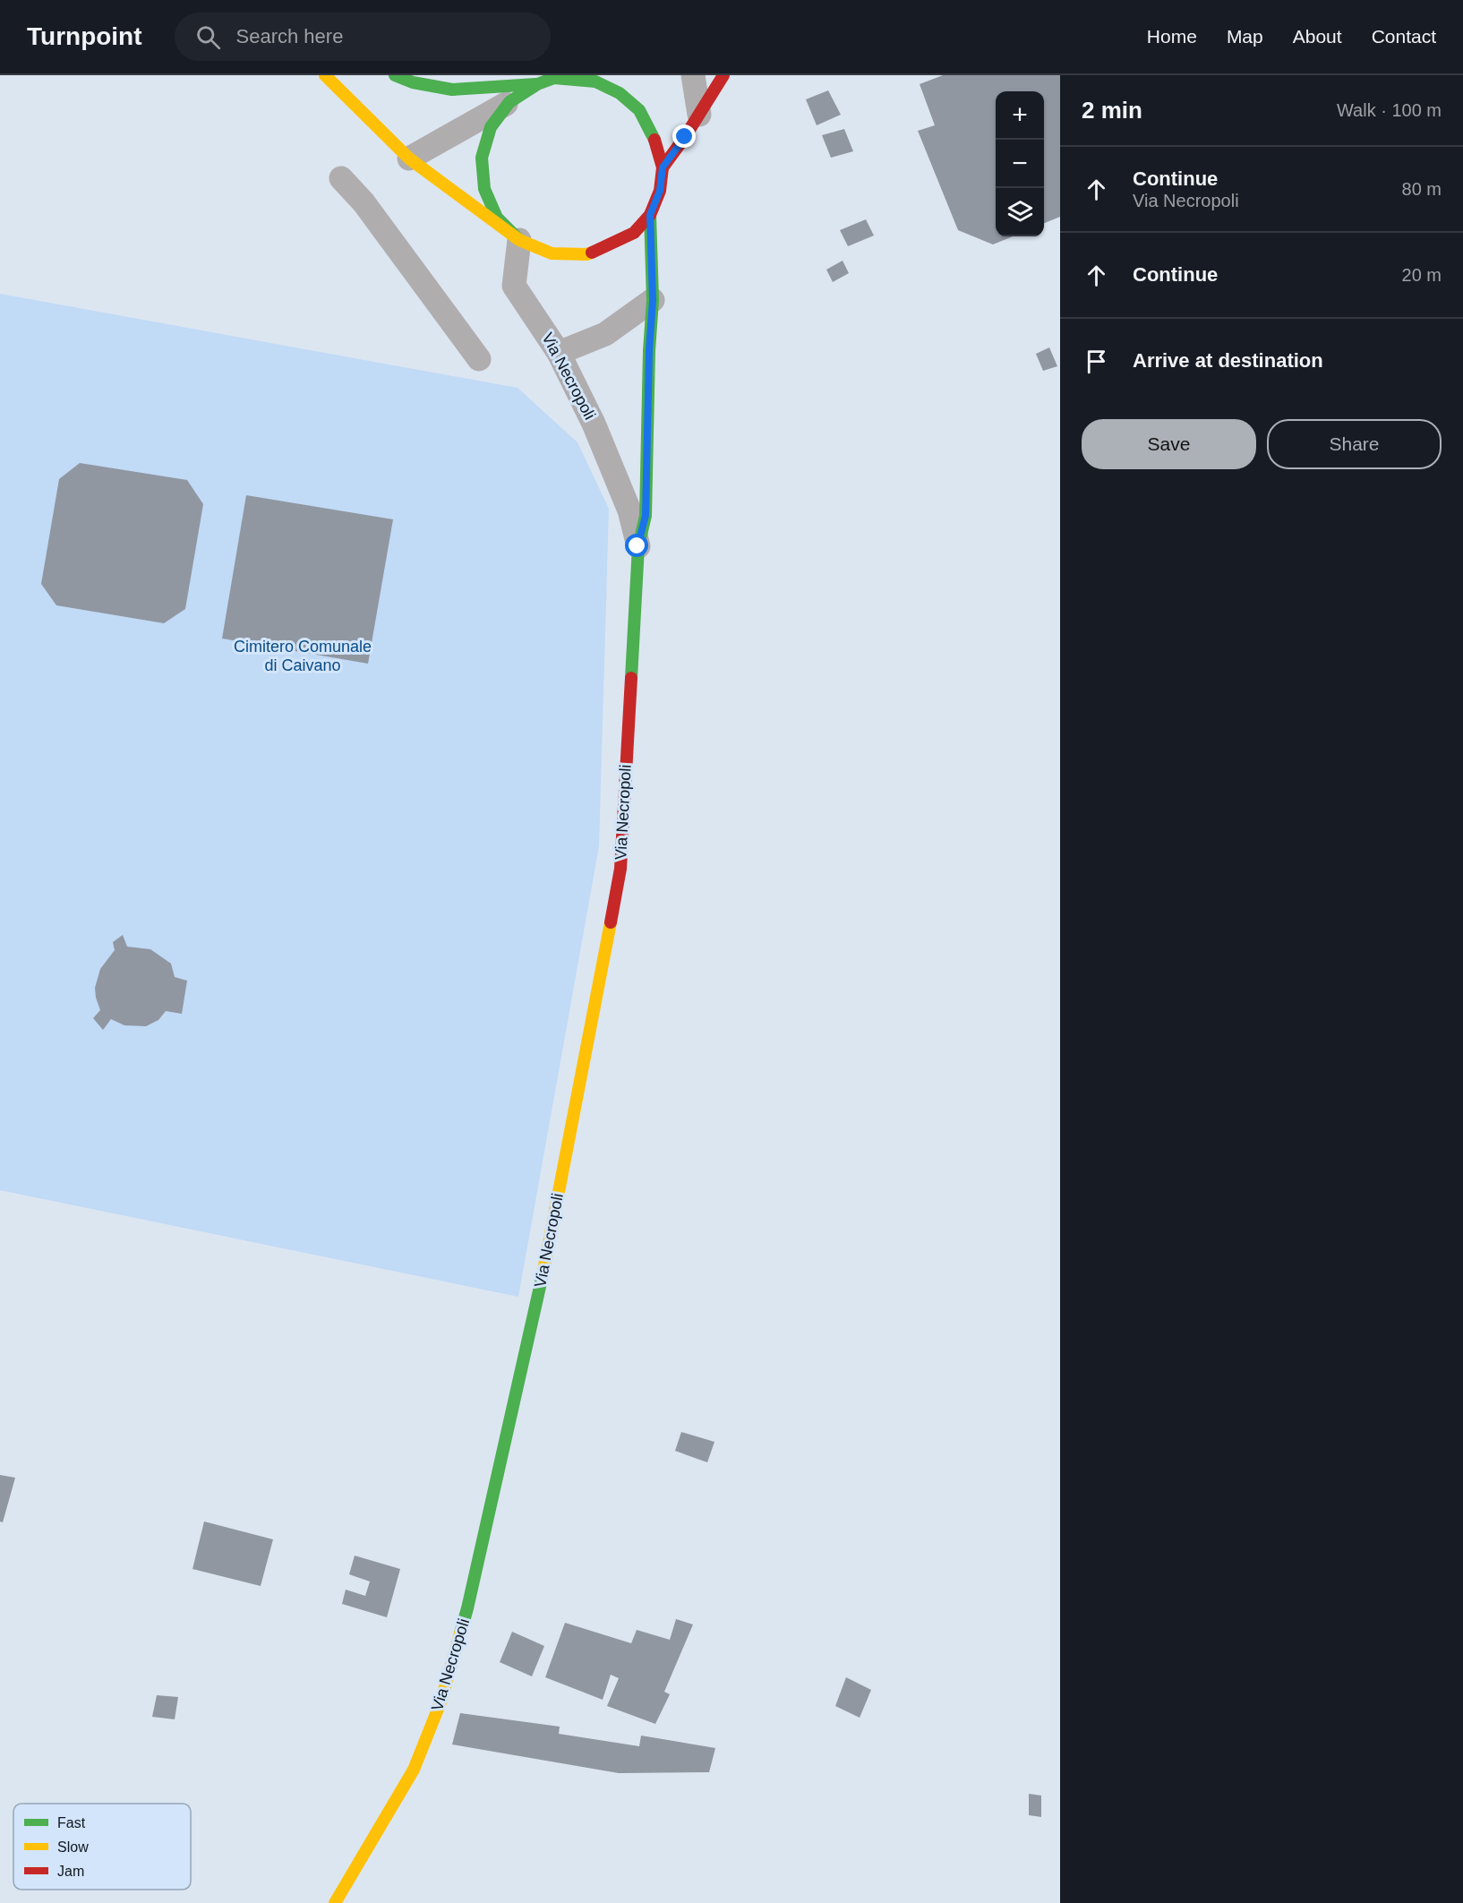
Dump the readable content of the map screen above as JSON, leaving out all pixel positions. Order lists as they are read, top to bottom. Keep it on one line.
{"streets":{"street":["Via Necropoli"]},"parks":["Cimitero Comunale di Caivano"],"legend":["Fast","Slow","Jam"],"page":{"header":"Turnpoint","search":"Search here","nav":["Home","Map","About","Contact"],"heading":["2 min","Walk · 100 m"],"map_buttons":["+","−"],"list":[["Continue","Via Necropoli","80 m"],["Continue","20 m"],"Arrive at destination"],"buttons":["Save","Share"]}}
